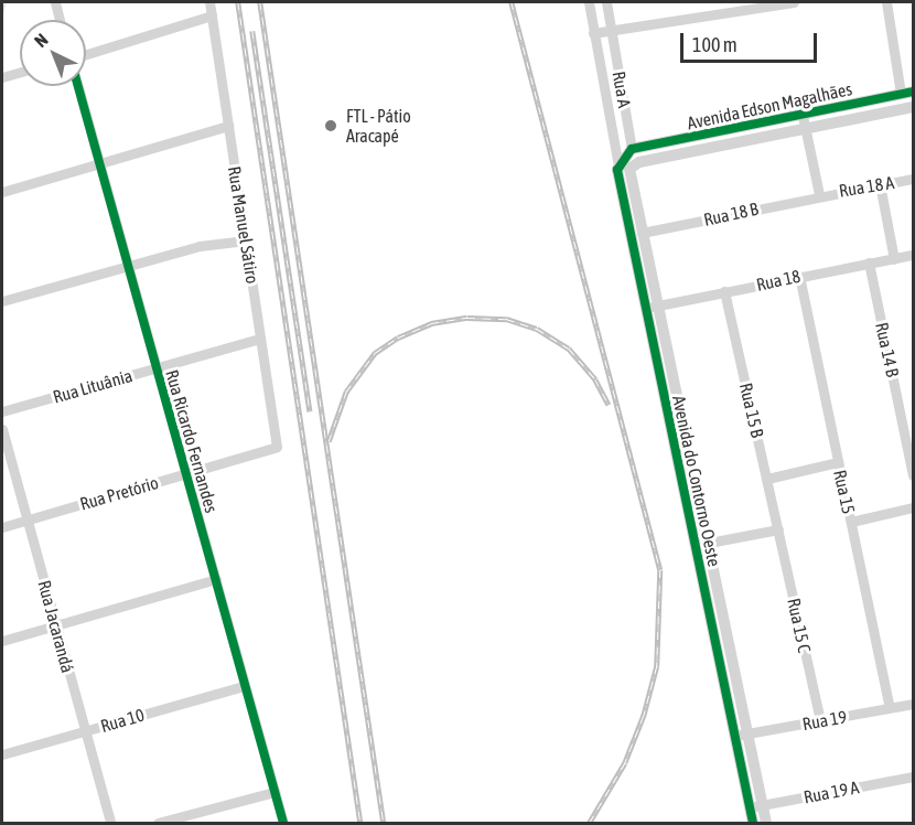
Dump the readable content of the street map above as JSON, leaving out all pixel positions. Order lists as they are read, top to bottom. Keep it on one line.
{"streets":{"street":["Rua A","Avenida Edson Magalhães","Rua 18 A","Rua 18 B","Rua Manuel Sátiro","Rua 18","Rua 14 B","Rua Lituânia","Rua 15 B","Rua Ricardo Fernandes","Avenida do Contorno Oeste","Rua 15","Rua Pretório","Rua 15 C","Rua Jacarandá","Rua 10","Rua 19","Rua 19 A"]},"crossings":[["Rua A","Avenida Edson Magalhães"],["Avenida Edson Magalhães","Avenida do Contorno Oeste"],["Rua 18 A","Rua 18 B"],["Rua 18 B","Avenida do Contorno Oeste"],["Rua Manuel Sátiro","Rua Lituânia"],["Rua Manuel Sátiro","Rua Pretório"],["Rua 18","Rua 14 B"],["Rua 18","Rua 15 B"],["Rua 18","Avenida do Contorno Oeste"],["Rua 18","Rua 15"],["Rua Lituânia","Rua Ricardo Fernandes"],["Rua 15 B","Rua 15 C"],["Rua Ricardo Fernandes","Rua Pretório"],["Rua Ricardo Fernandes","Rua 10"],["Avenida do Contorno Oeste","Rua 19"],["Avenida do Contorno Oeste","Rua 19 A"],["Rua 15","Rua 19"],["Rua Pretório","Rua Jacarandá"],["Rua 15 C","Rua 19"],["Rua Jacarandá","Rua 10"]],"places":["FTL - Pátio Aracapé"],"scale_bar":"100 m","north":"top left"}
